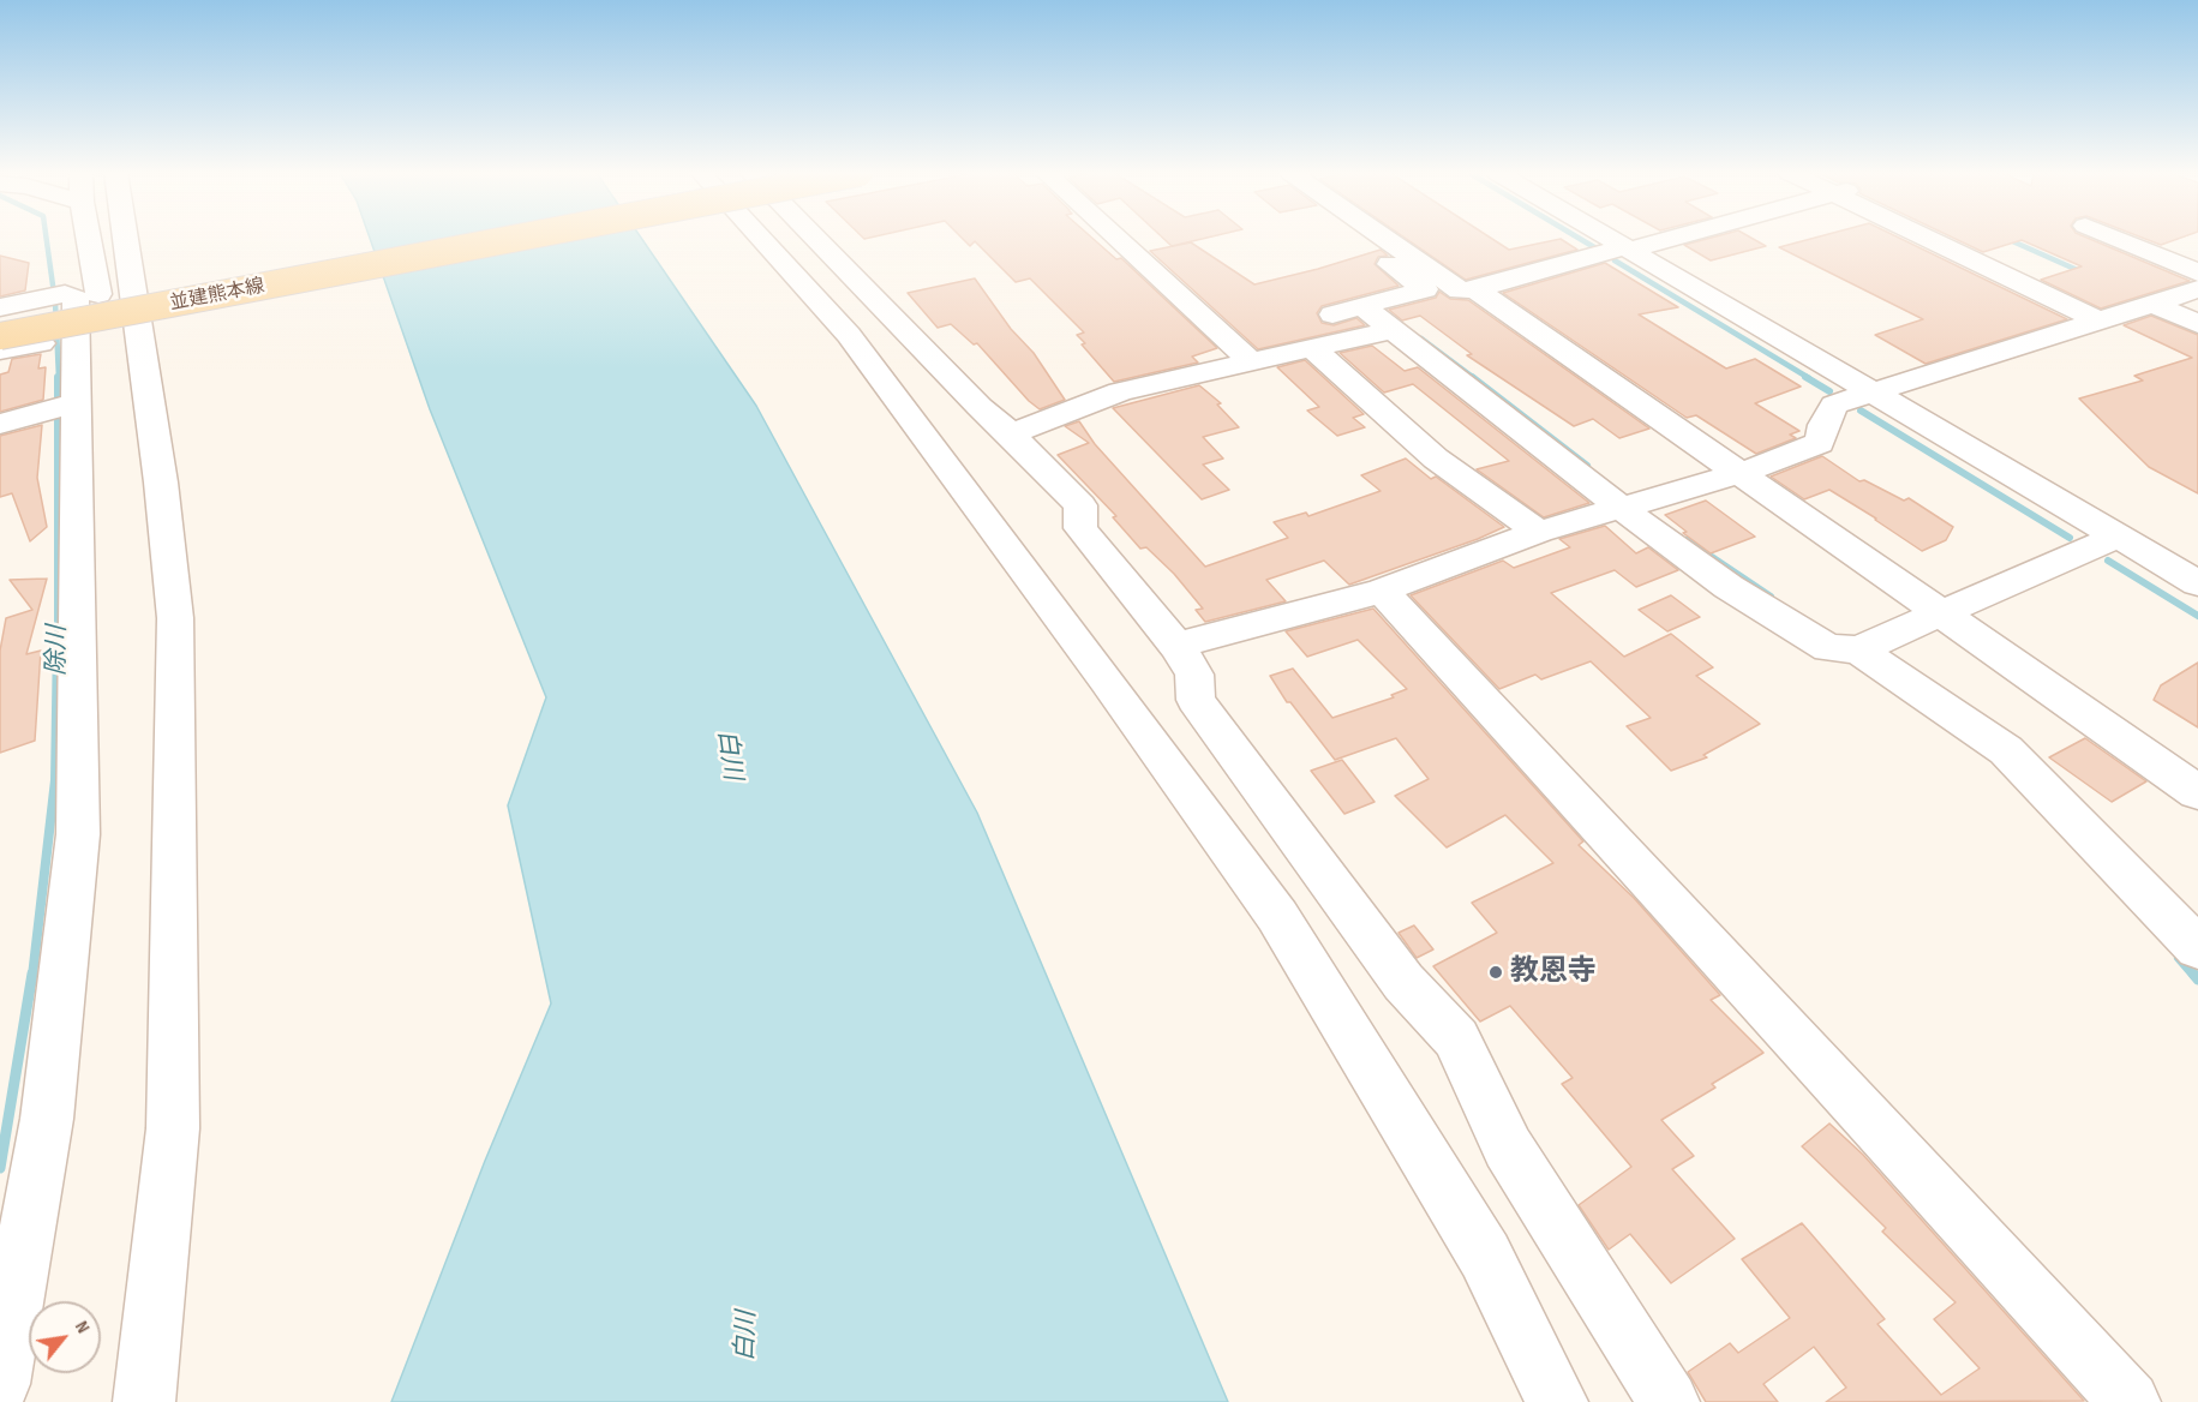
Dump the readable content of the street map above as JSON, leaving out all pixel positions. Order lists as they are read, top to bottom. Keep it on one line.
{"streets":{"main road":["並建熊本線"]},"water":["除川","白川"],"places":["教恩寺"],"north":"top right"}
